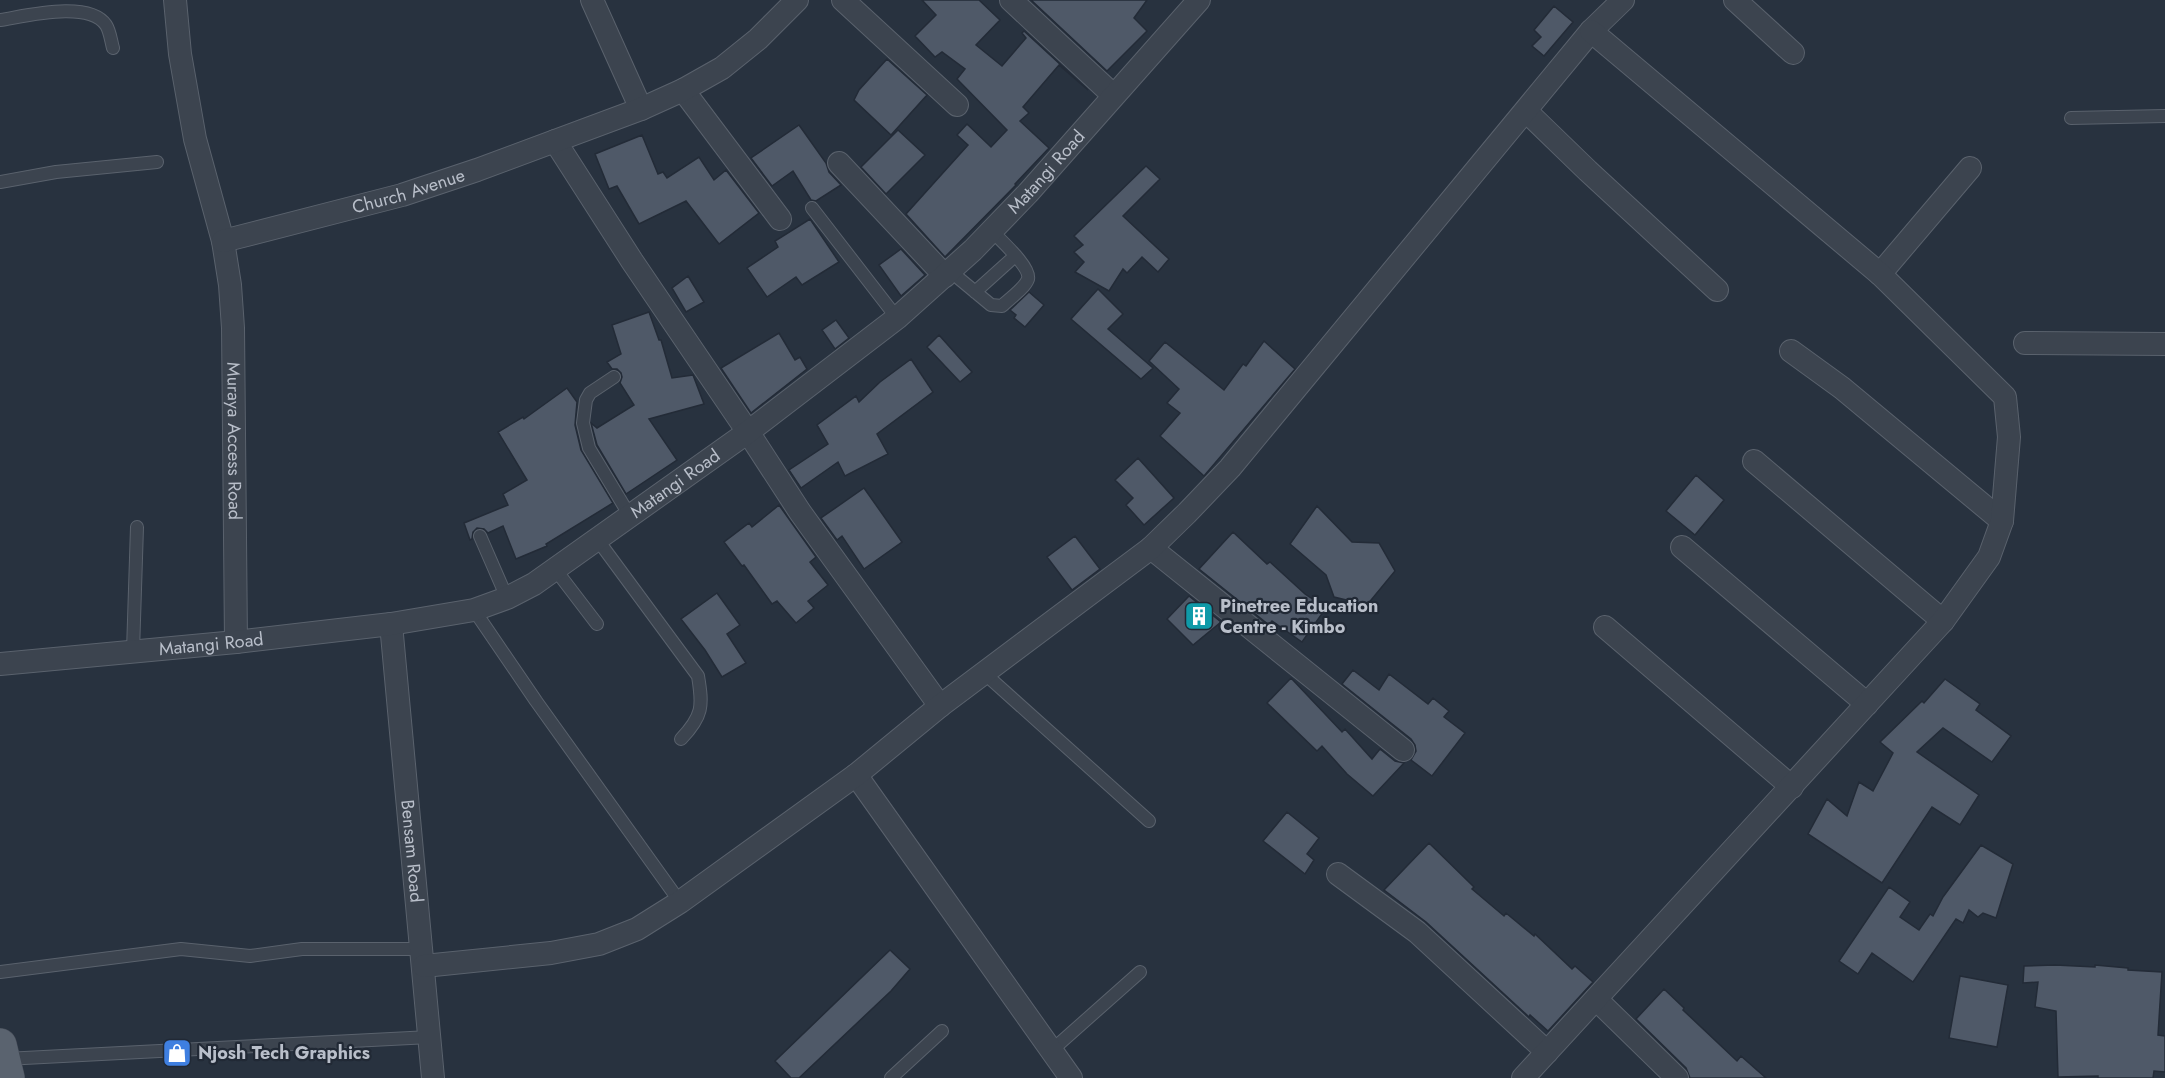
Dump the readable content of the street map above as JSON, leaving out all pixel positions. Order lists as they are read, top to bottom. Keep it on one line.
{"streets":{"street":["Matangi Road","Church Avenue","Muraya Access Road","Bensam Road"]},"crossings":[["Matangi Road","Muraya Access Road"],["Matangi Road","Bensam Road"],["Church Avenue","Muraya Access Road"]],"places":{"building":["Pinetree Education Centre - Kimbo"],"shop":["Njosh Tech Graphics"]}}
